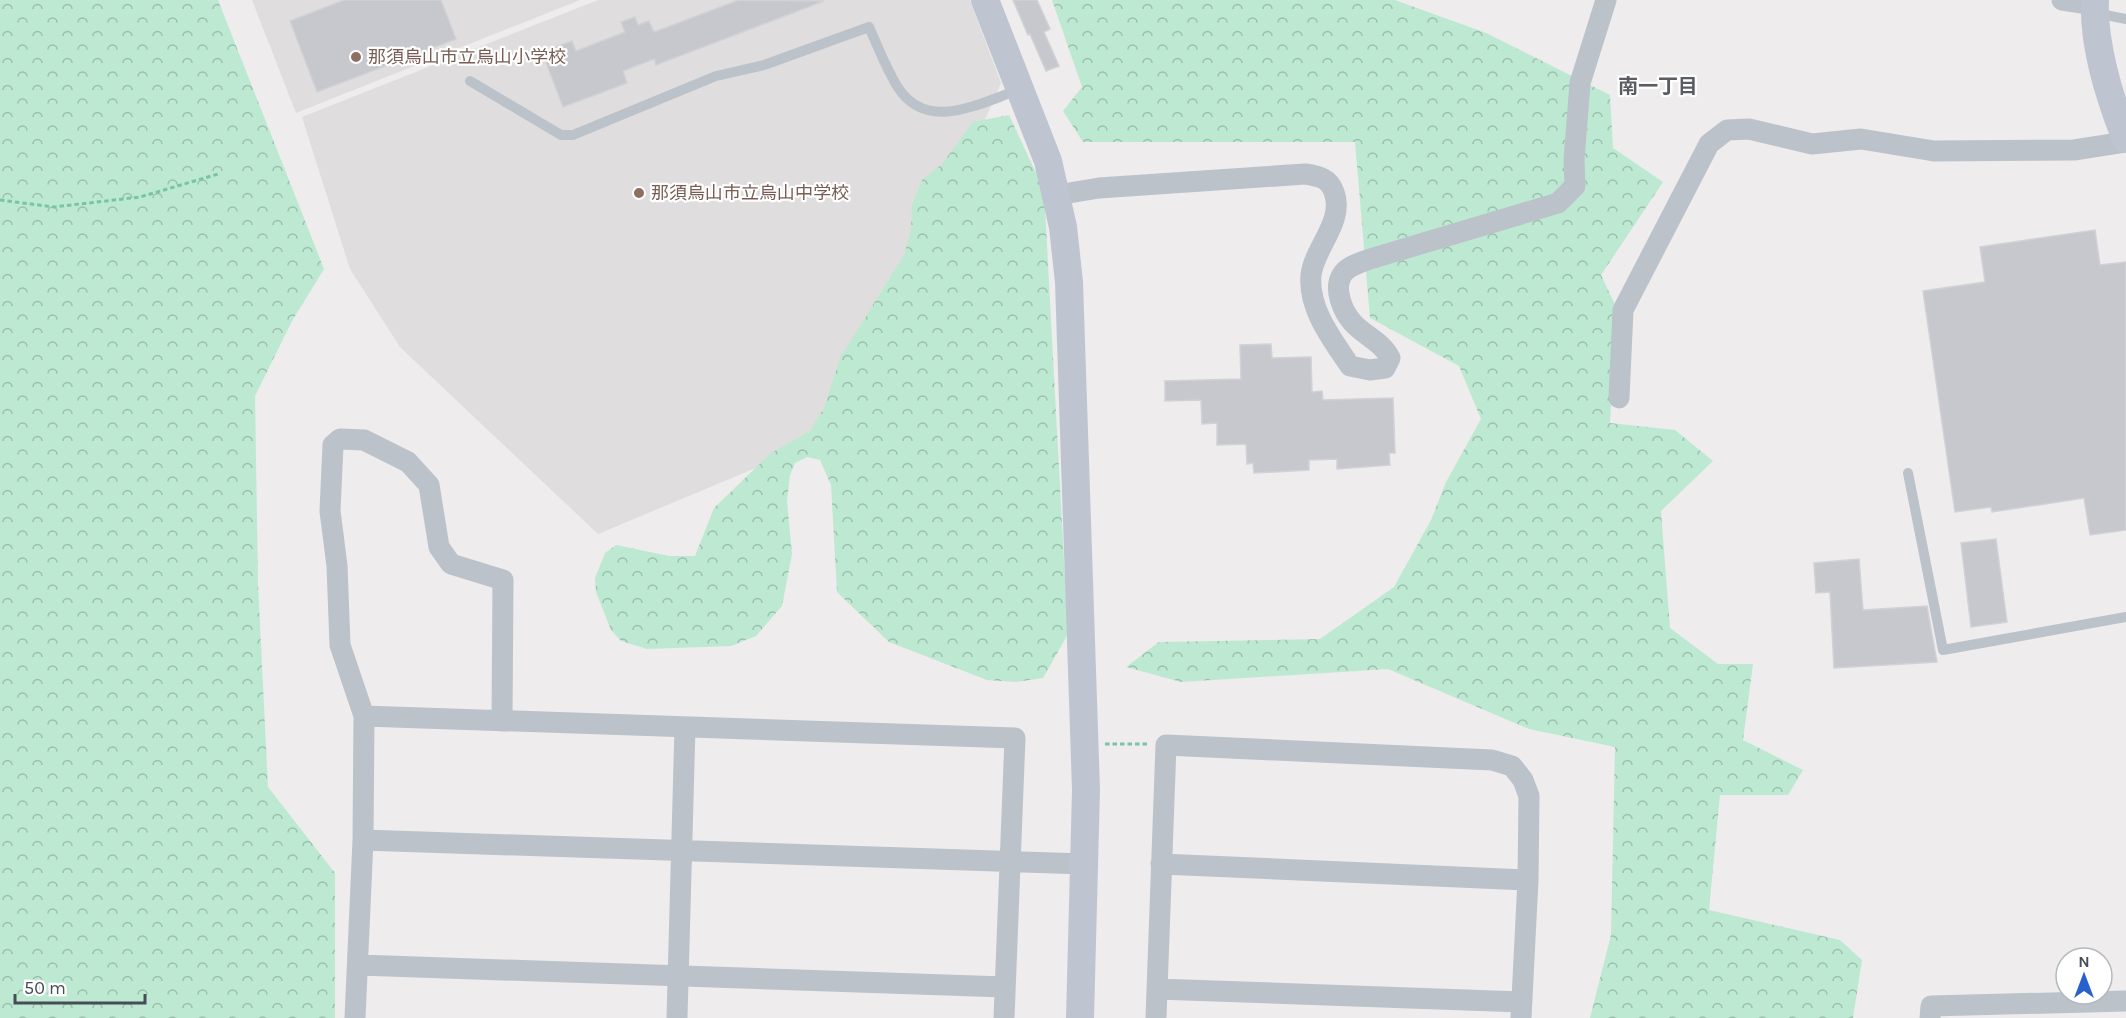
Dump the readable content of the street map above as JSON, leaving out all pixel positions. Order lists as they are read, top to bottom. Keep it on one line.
{"districts":["南一丁目"],"places":["那須烏山市立烏山小学校","那須烏山市立烏山中学校"],"scale_bar":"50 m","north":"top"}
